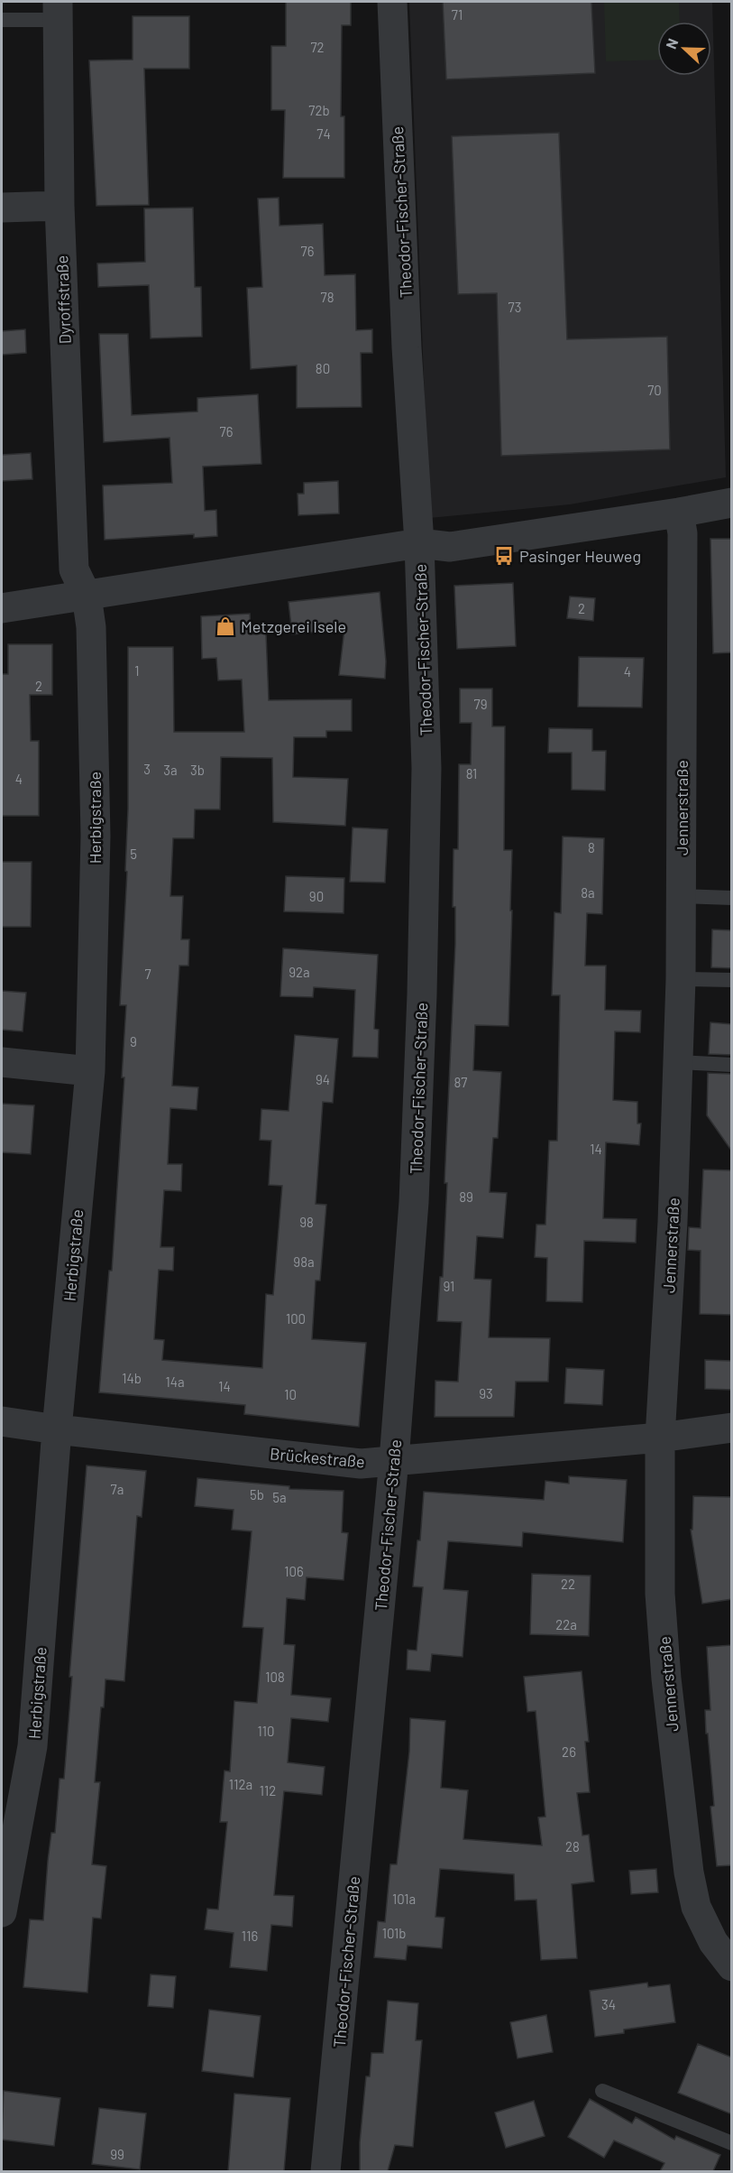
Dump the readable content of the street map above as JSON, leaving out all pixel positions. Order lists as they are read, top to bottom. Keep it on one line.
{"streets":{"street":["Theodor-Fischer-Straße","Dyroffstraße","Jennerstraße","Herbigstraße","Brückestraße"]},"crossings":[["Theodor-Fischer-Straße","Brückestraße"],["Dyroffstraße","Herbigstraße"],["Jennerstraße","Brückestraße"],["Herbigstraße","Brückestraße"]],"places":{"bus stop":["Pasinger Heuweg"],"shop":["Metzgerei Isele"]},"house_numbers":["71","72","72b","74","76","78","73","80","70","76","2","1","4","2","79","3","3a","3b","81","4","8","5","8a","90","92a","7","9","94","87","14","89","98","98a","91","100","14b","14a","14","93","10","7a","5b","5a","106","22","22a","108","110","26","112a","112","28","101a","101b","116","34","99"],"north":"left"}
